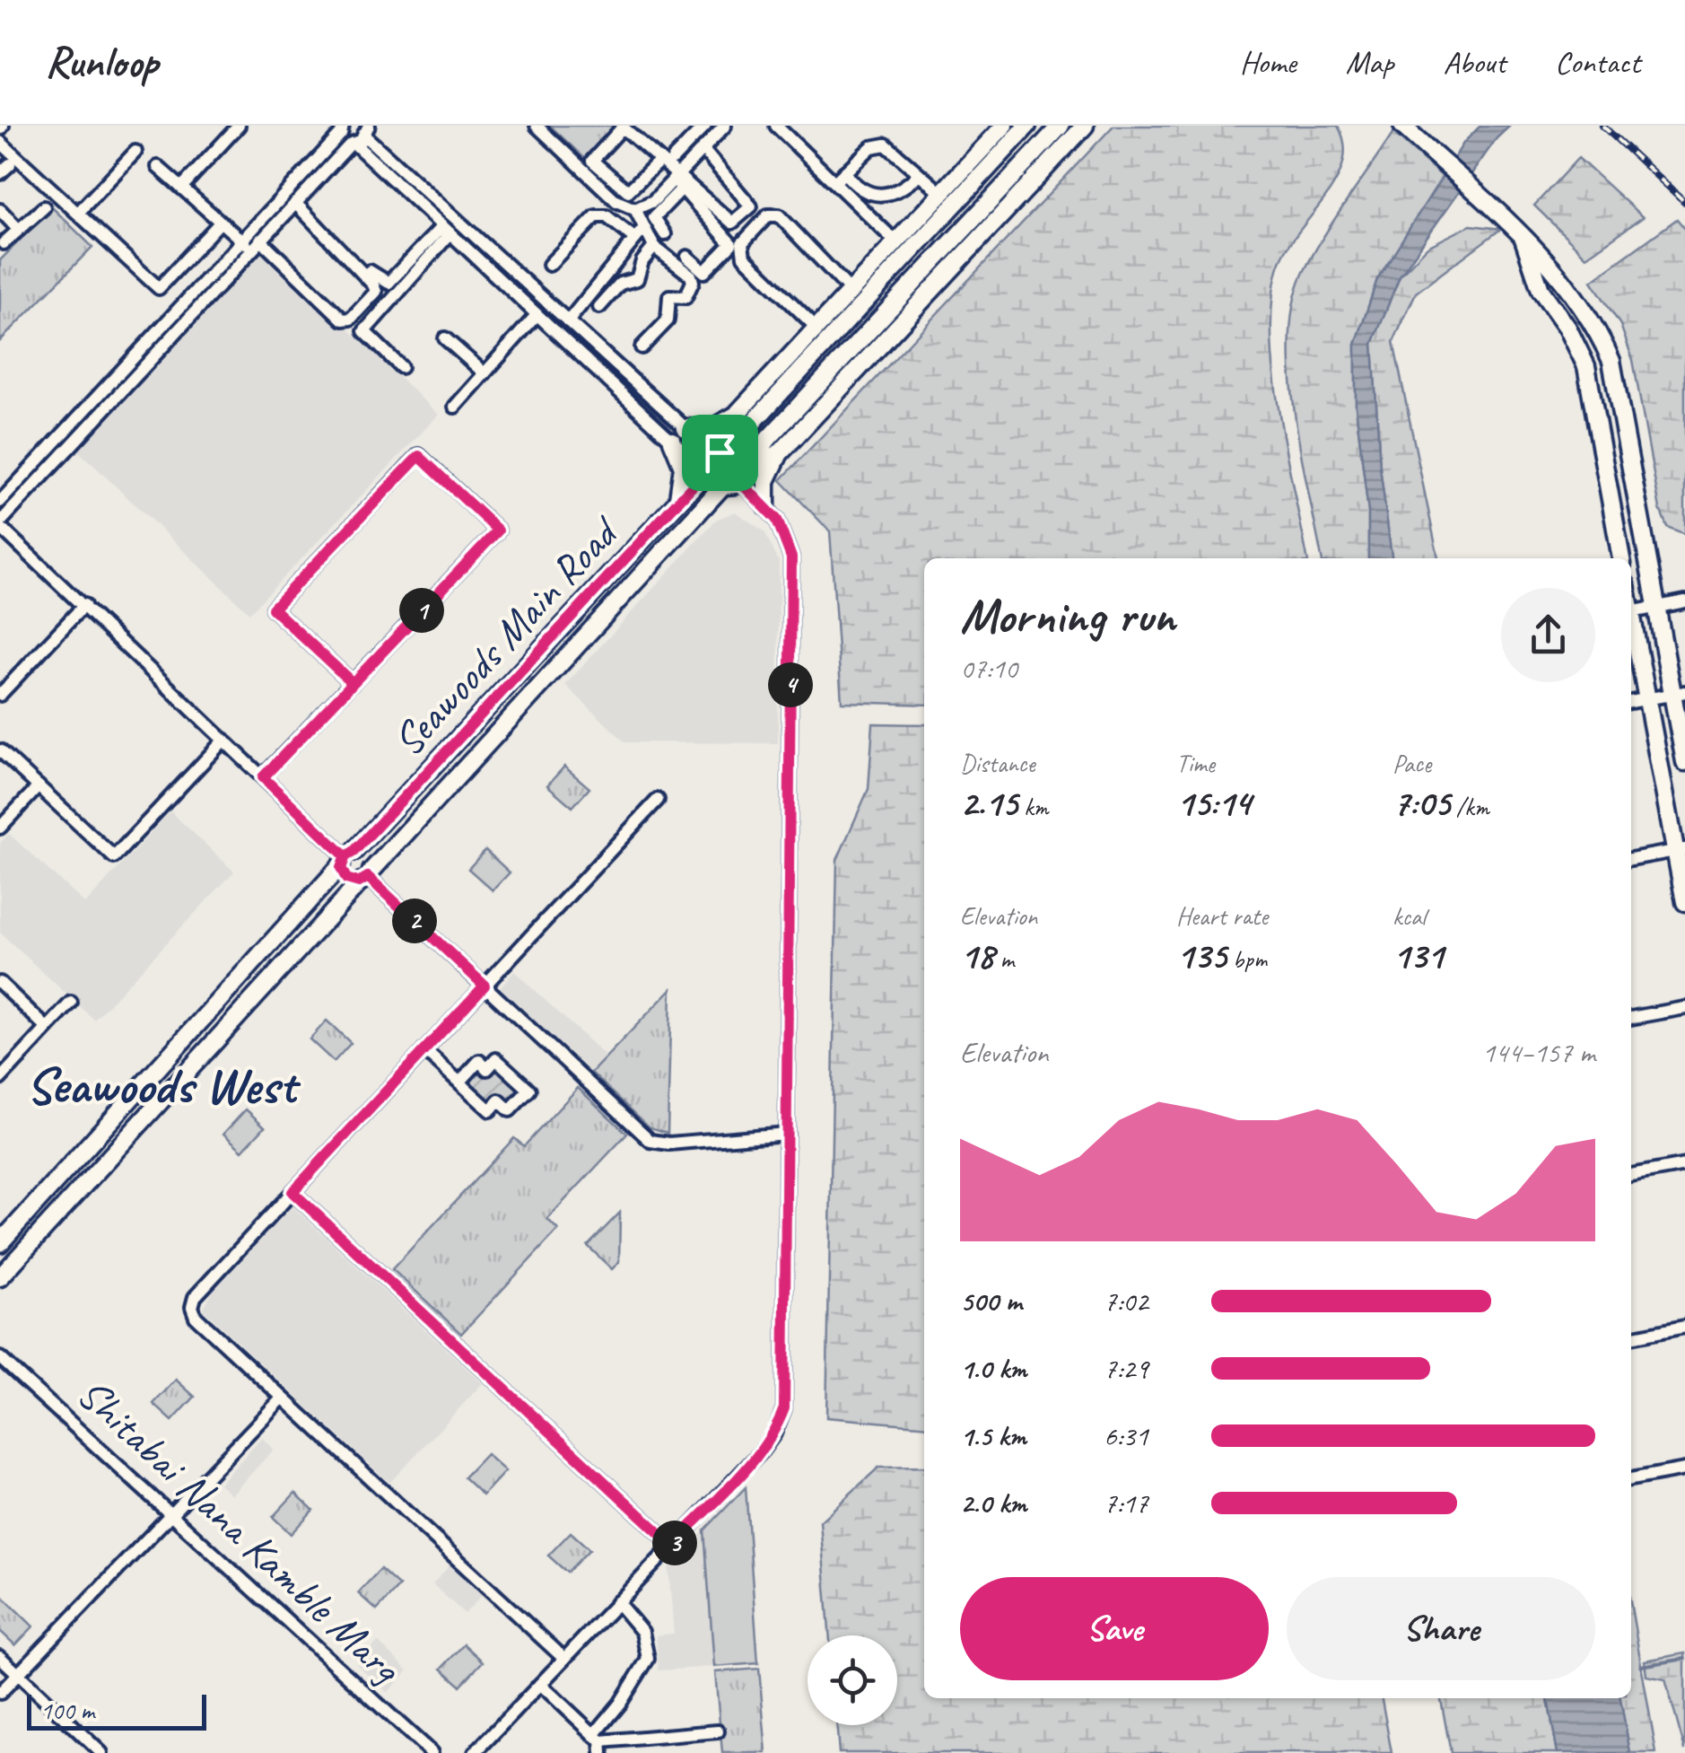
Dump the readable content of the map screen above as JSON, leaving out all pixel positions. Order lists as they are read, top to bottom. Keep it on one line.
{"streets":{"main road":["Seawoods Main Road"],"street":["Shitabai Nana Kamble Marg"]},"districts":["Seawoods West"],"scale_bar":"100 m","page":{"header":"Runloop","nav":["Home","Map","About","Contact"],"heading":["Morning run","07:10"],"pins":["1","4","2","3"],"stats":[["Distance","2.15 km"],["Time","15:14"],["Pace","7:05 /km"],["Elevation","18 m"],["Heart rate","135 bpm"],["kcal","131"]],"chart":["Elevation","144–157 m"],"list":[{"name":"500 m","note":"7:02"},{"name":"1.0 km","note":"7:29"},{"name":"1.5 km","note":"6:31"},{"name":"2.0 km","note":"7:17"}],"buttons":["Save","Share"],"scale":"100 m"}}
